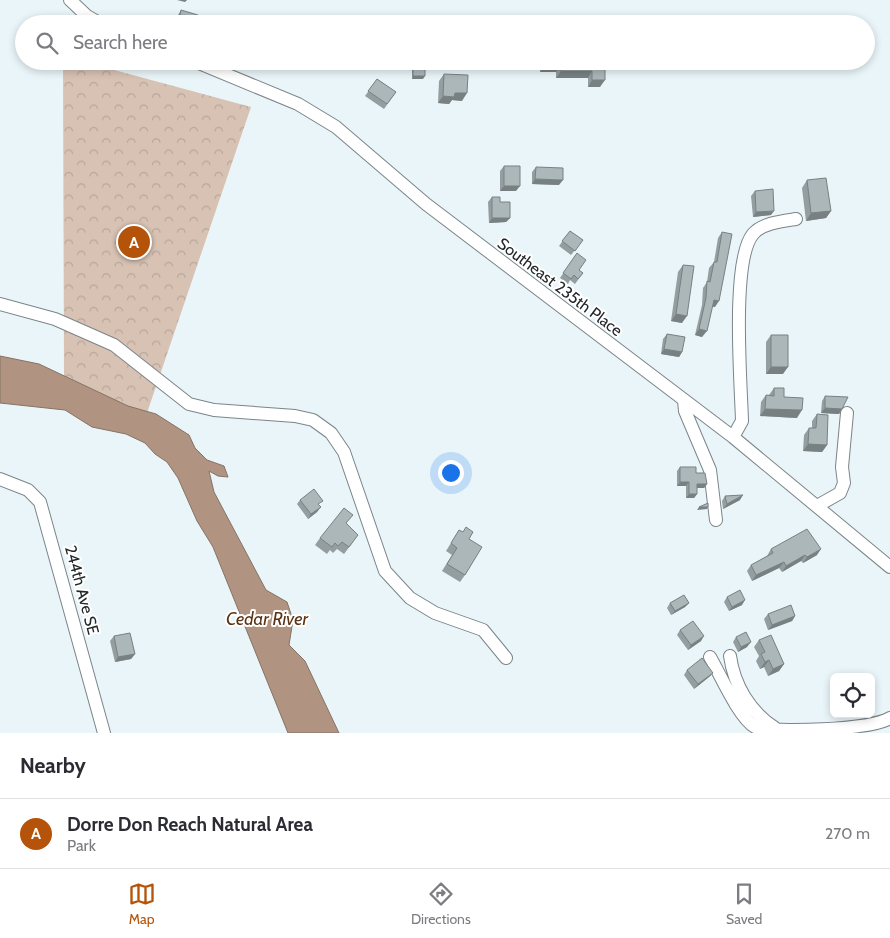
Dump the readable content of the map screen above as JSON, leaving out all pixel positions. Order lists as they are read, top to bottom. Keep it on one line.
{"streets":{"street":["Southeast 235th Place","244th Ave SE"]},"water":["Cedar River"],"page":{"search":"Search here","pins":"A","heading":"Nearby","list":[{"mark":"A","name":"Dorre Don Reach Natural Area","note":"Park","value":"270 m"}],"nav":["Map","Directions","Saved"]}}
